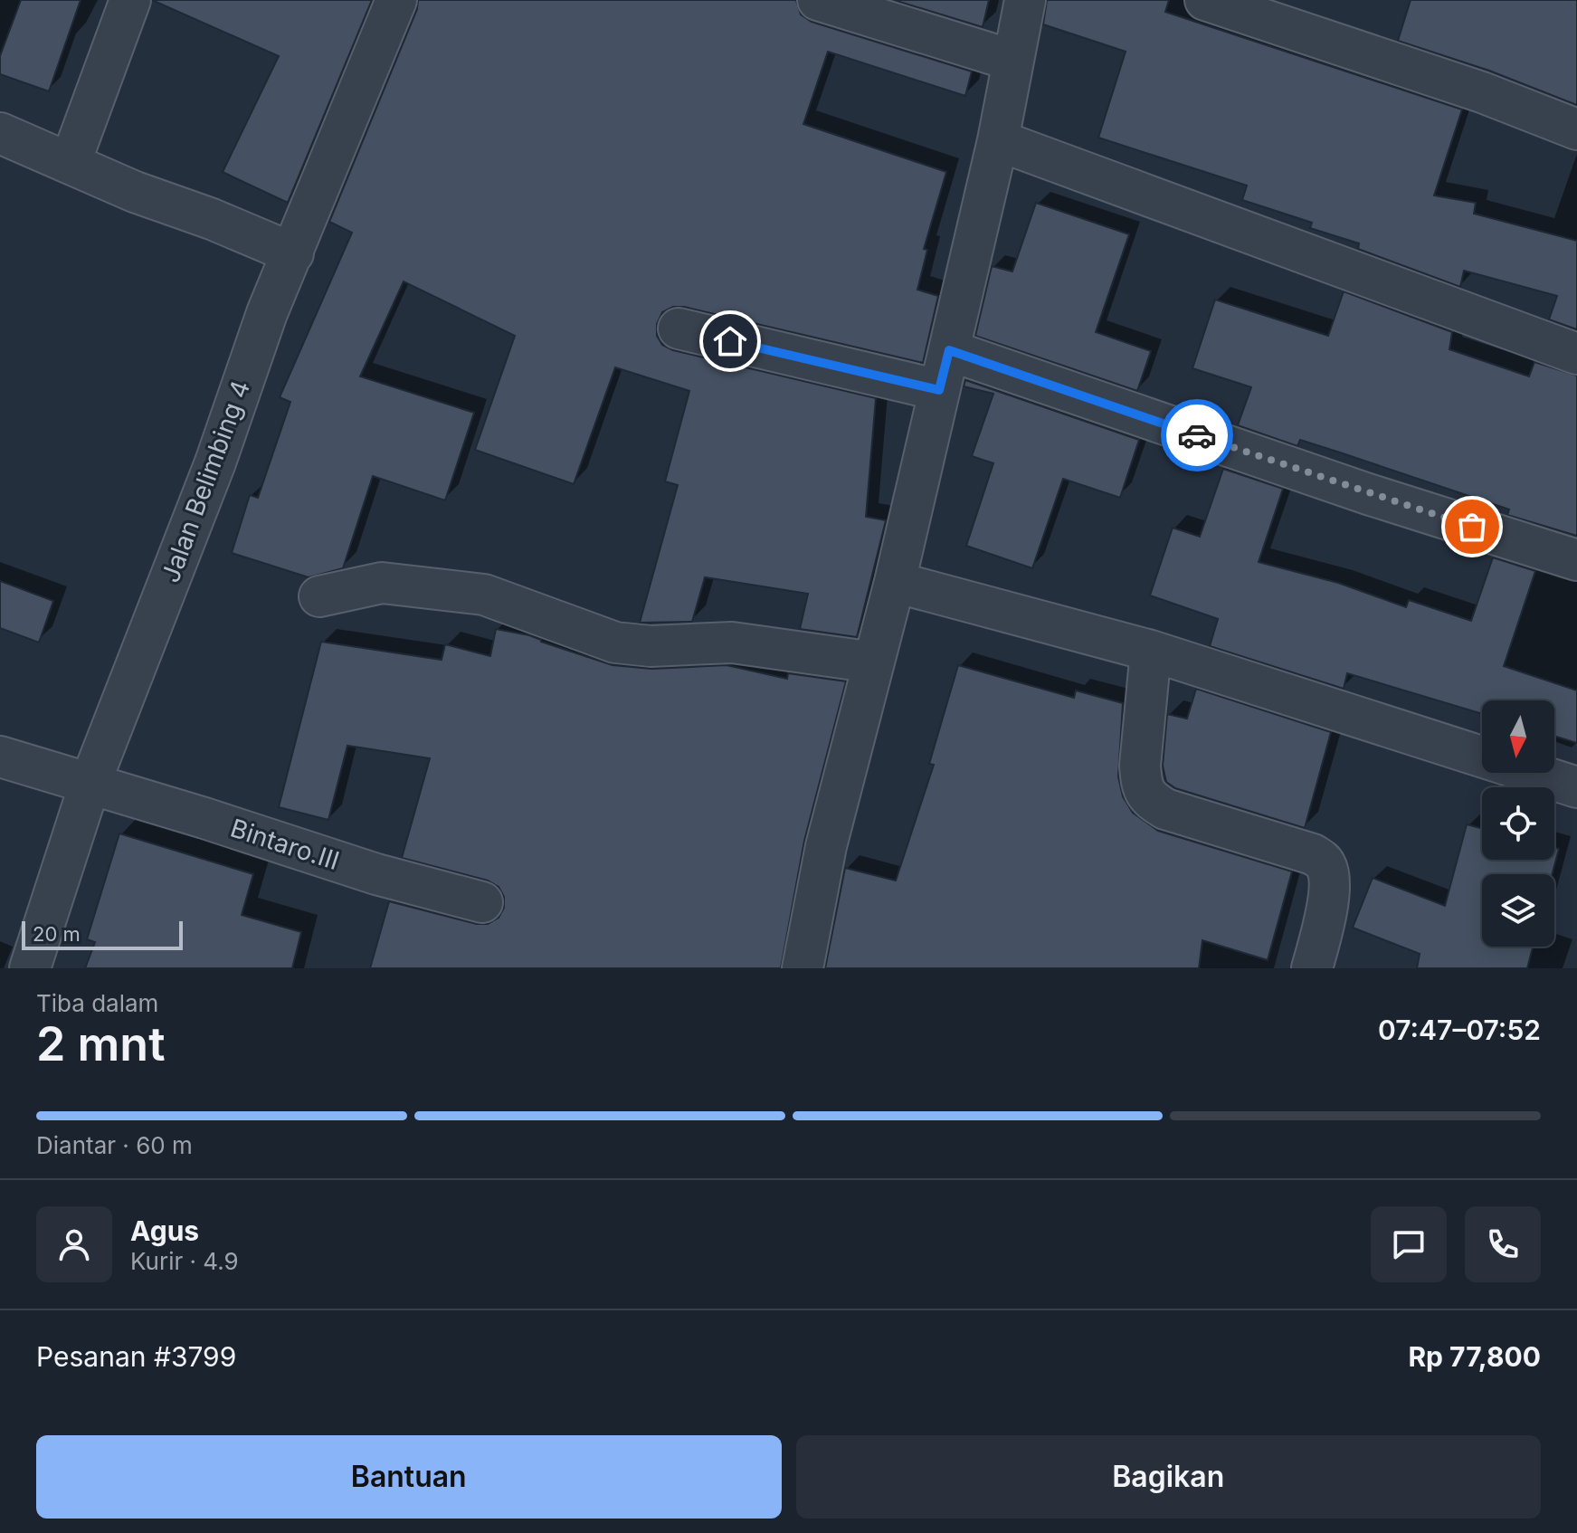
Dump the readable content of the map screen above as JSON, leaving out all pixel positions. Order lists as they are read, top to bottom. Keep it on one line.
{"streets":{"street":["Jalan Belimbing 4","Bintaro.III"]},"crossings":[["Jalan Belimbing 4","Bintaro.III"]],"scale_bar":"20 m","north":"bottom","page":{"scale":"20 m","heading":["2 mnt","Tiba dalam","07:47–07:52"],"panel":["Agus","Kurir · 4.9","Pesanan #3799","Rp 77,800"],"bar":"Diantar · 60 m","buttons":["Bantuan","Bagikan"]}}
